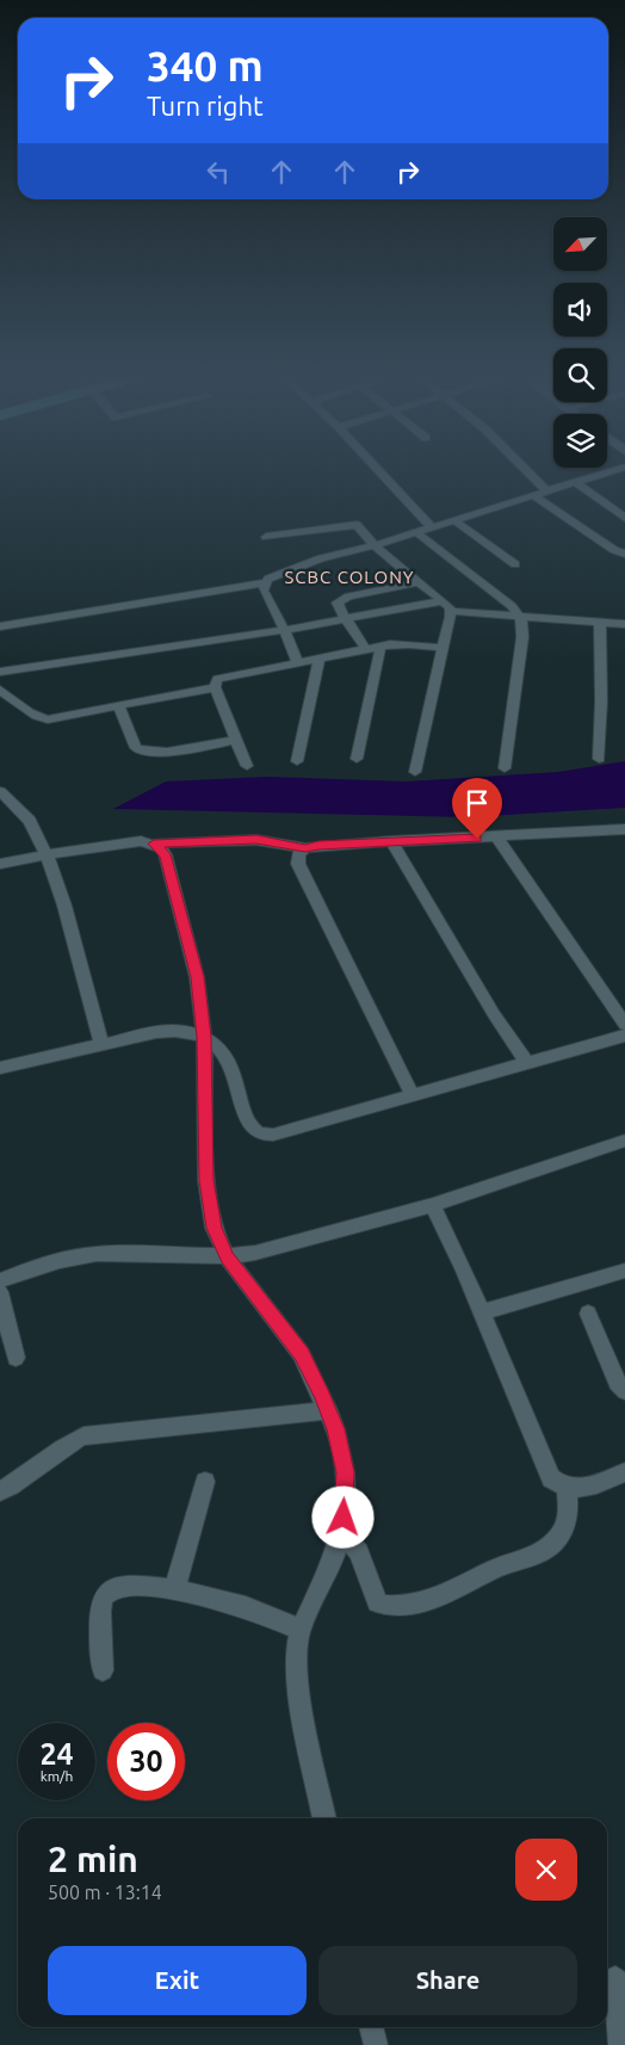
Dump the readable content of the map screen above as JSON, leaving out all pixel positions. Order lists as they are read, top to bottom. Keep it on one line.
{"districts":["SCBC COLONY"],"north":"bottom left","page":{"turn":["340 m","Turn right"],"speed":"24 km/h","limit":"30","heading":["2 min","500 m · 13:14"],"buttons":["Exit","Share"]}}
